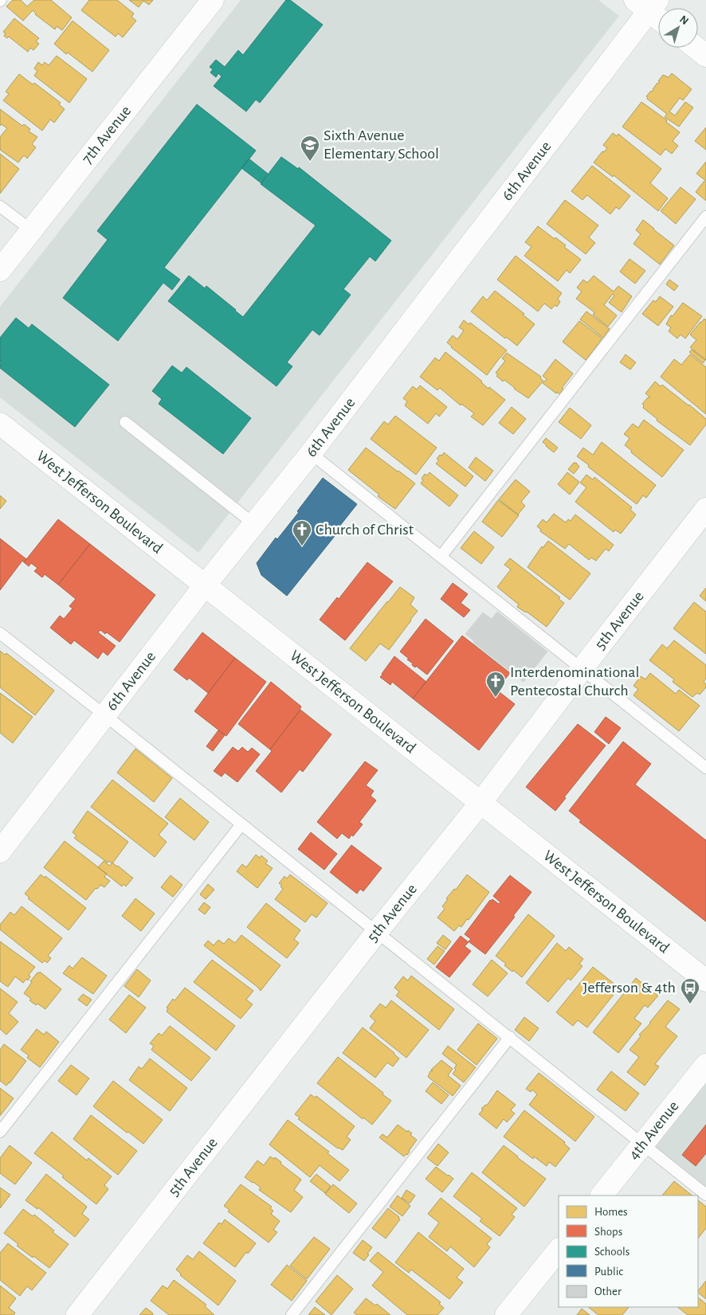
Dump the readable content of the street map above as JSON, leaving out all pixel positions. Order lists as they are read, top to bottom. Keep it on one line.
{"streets":{"street":["7th Avenue","6th Avenue","West Jefferson Boulevard","5th Avenue","4th Avenue"]},"crossings":[["6th Avenue","West Jefferson Boulevard"],["West Jefferson Boulevard","5th Avenue"]],"places":{"school or university":["Sixth Avenue Elementary School"],"church":["Church of Christ","Interdenominational Pentecostal Church"],"bus stop":["Jefferson & 4th"]},"legend":["Homes","Shops","Schools","Public","Other"],"north":"top right"}
